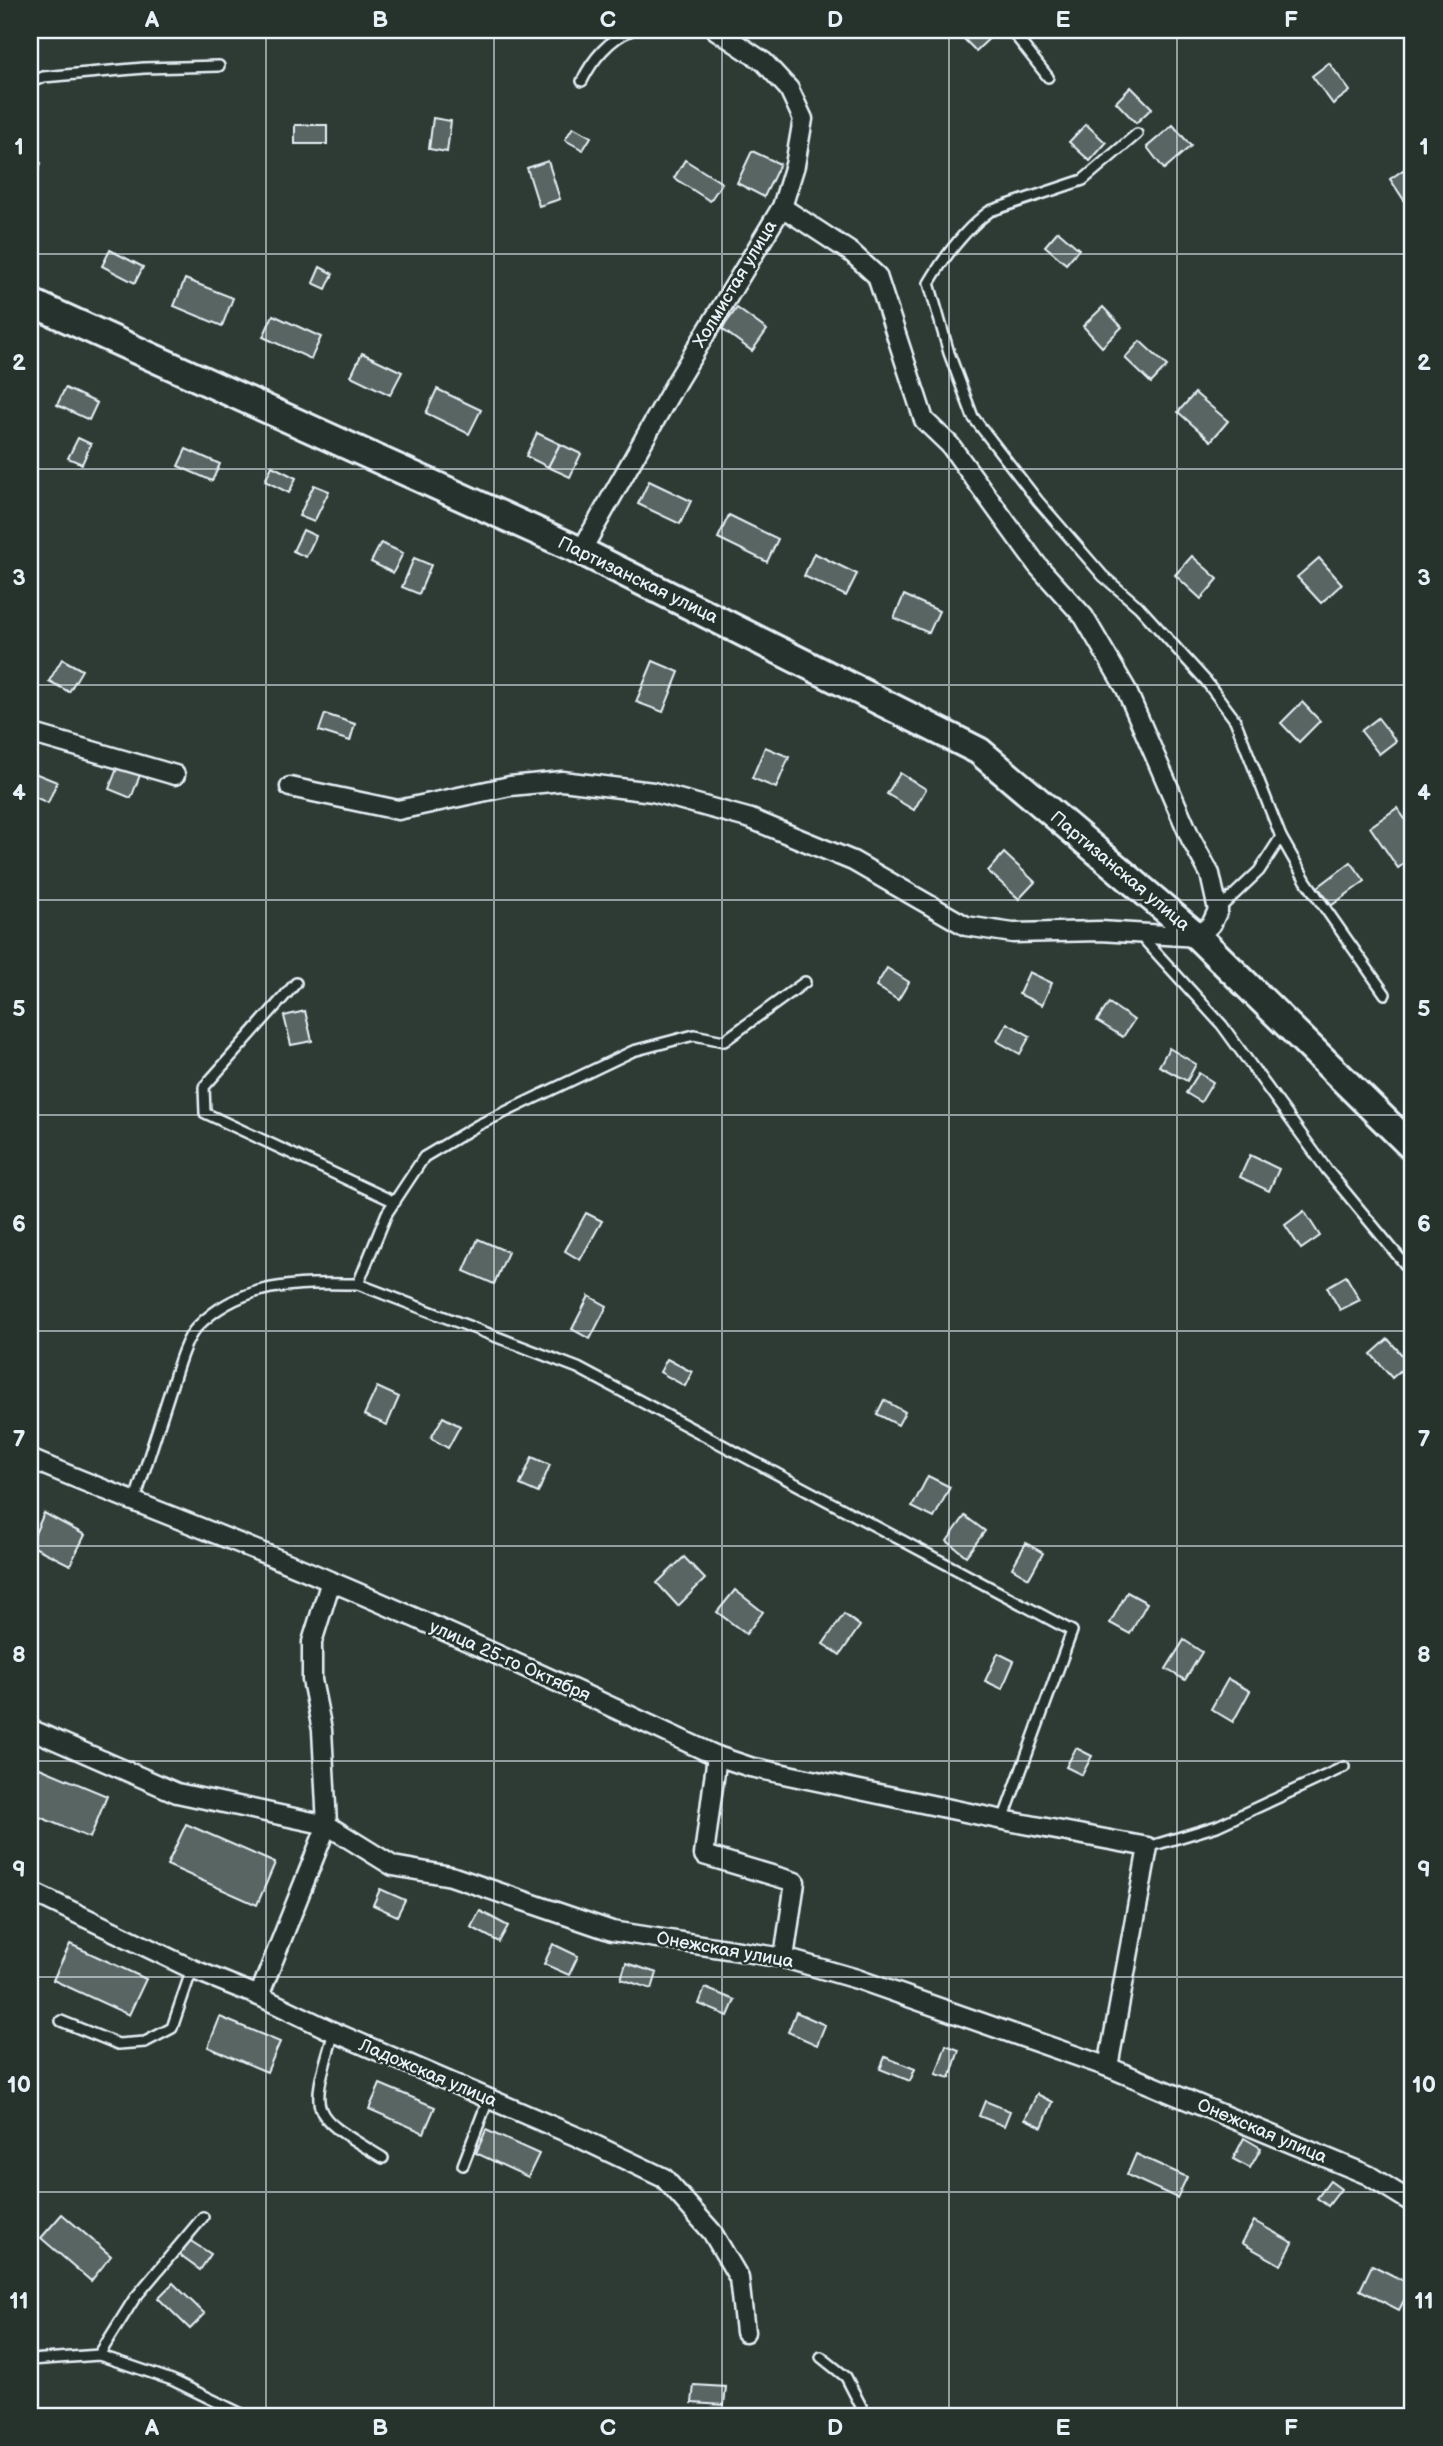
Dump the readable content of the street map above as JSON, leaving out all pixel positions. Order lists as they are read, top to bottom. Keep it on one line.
{"streets":{"main road":["Партизанская улица"],"street":["Холмистая улица","улица 25-го Октября","Онежская улица","Ладожская улица"]},"crossings":[["Холмистая улица","Партизанская улица"]],"grid":{"columns":["A","B","C","D","E","F"],"rows":["1","2","3","4","5","6","7","8","9","10","11"]}}
